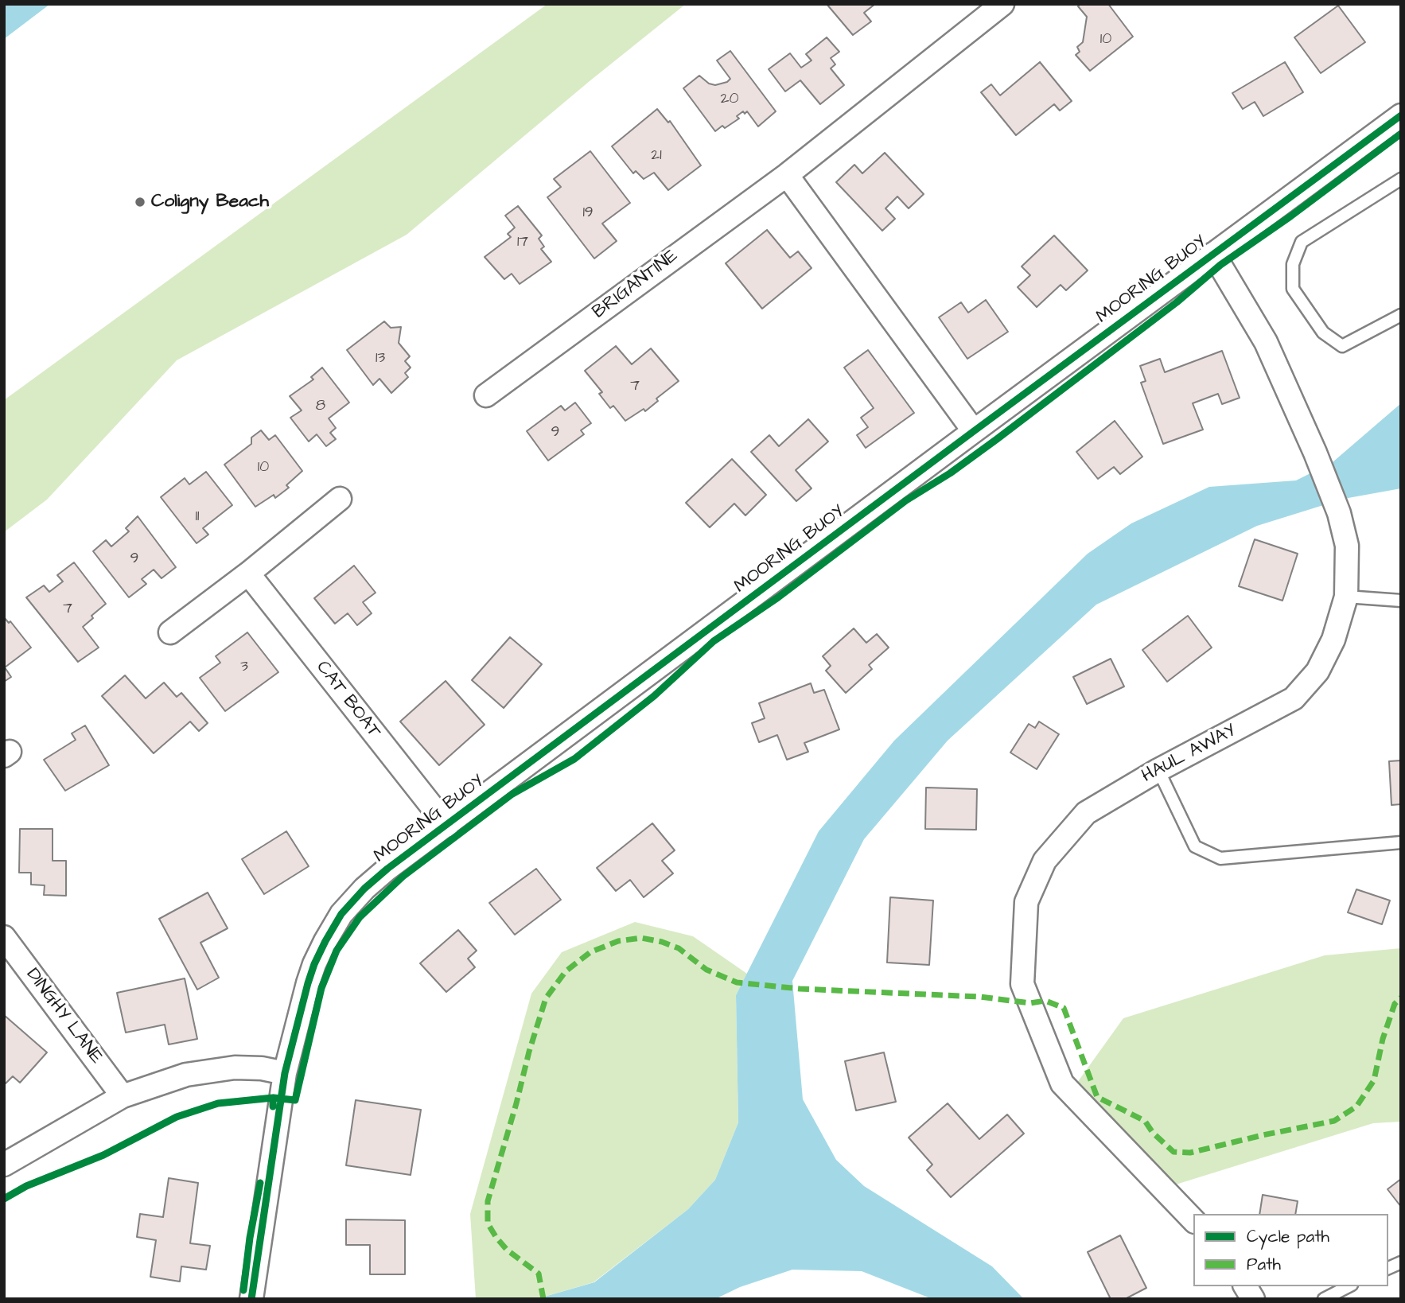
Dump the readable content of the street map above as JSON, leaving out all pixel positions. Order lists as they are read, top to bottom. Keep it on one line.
{"streets":{"street":["MOORING BUOY","BRIGANTINE","CAT BOAT","HAUL AWAY","DINGHY LANE"]},"crossings":[["MOORING BUOY","CAT BOAT"],["MOORING BUOY","HAUL AWAY"]],"places":["Coligny Beach"],"house_numbers":["10","20","21","19","17","13","7","8","9","10","11","9","7","3"],"legend":["Cycle path","Path"]}
